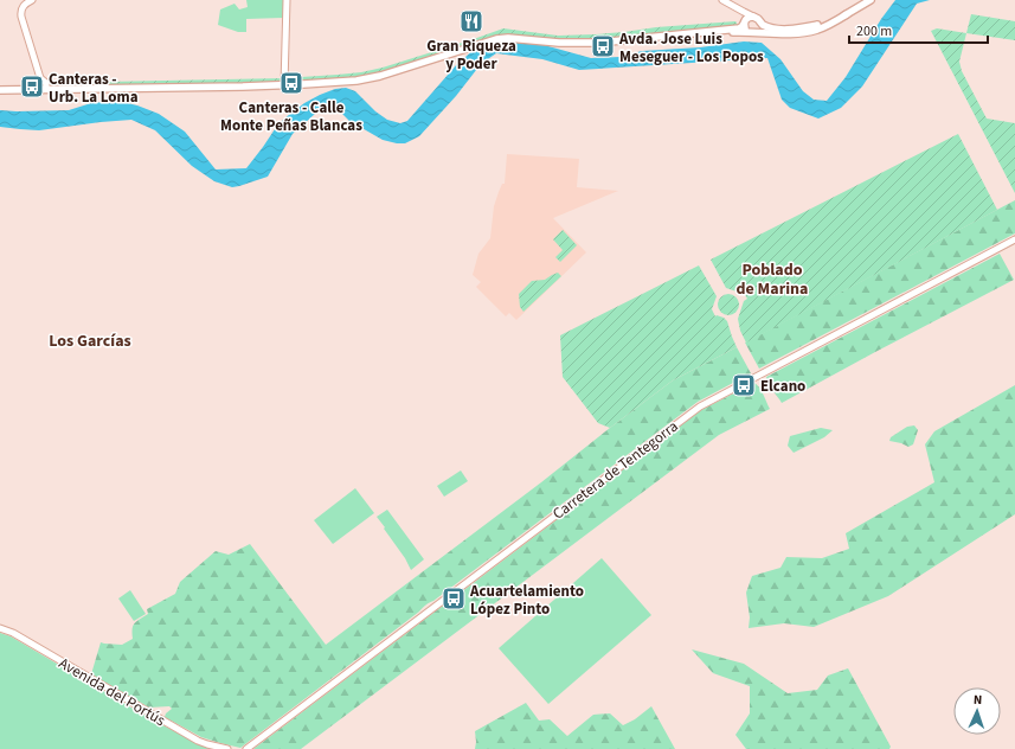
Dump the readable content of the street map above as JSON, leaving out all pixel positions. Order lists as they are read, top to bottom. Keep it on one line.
{"streets":{"main road":["Carretera de Tentegorra","Avenida del Portús"]},"districts":["Poblado de Marina","Los Garcías"],"places":{"restaurant":["Gran Riqueza y Poder"],"bus stop":["Avda. Jose Luis Meseguer - Los Popos","Canteras - Calle Monte Peñas Blancas","Canteras - Urb. La Loma","Elcano","Acuartelamiento López Pinto"]},"scale_bar":"200 m","north":"top"}
